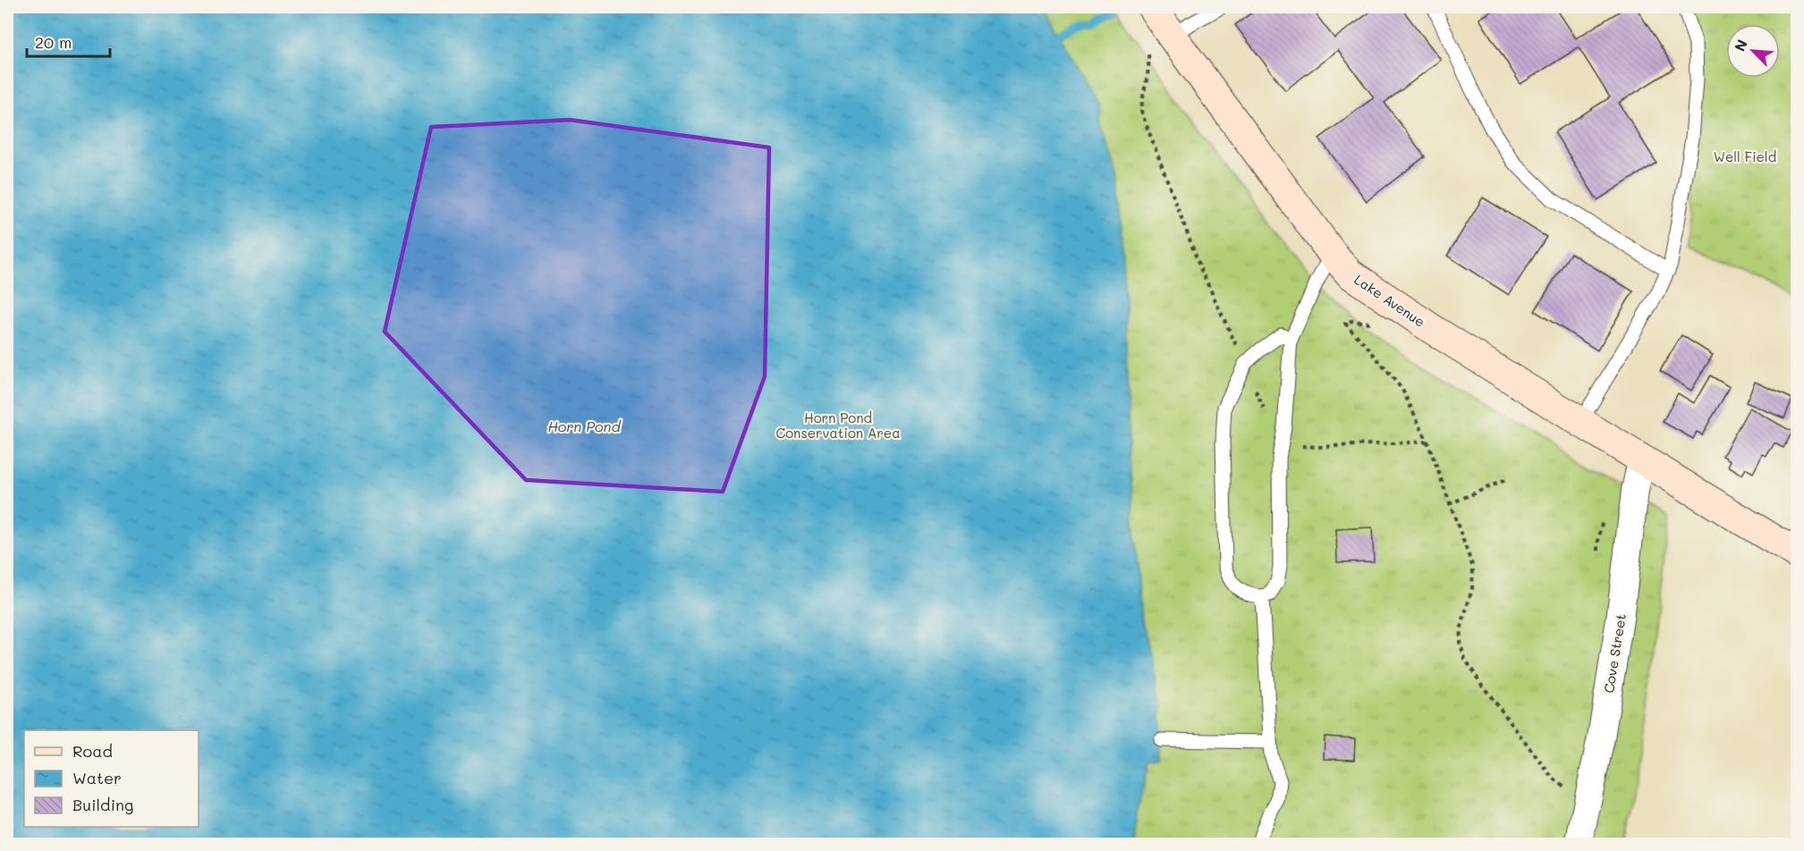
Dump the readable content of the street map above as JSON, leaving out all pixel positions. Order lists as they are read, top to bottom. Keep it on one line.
{"streets":{"street":["Lake Avenue","Cove Street"]},"crossings":[["Lake Avenue","Cove Street"]],"water":["Horn Pond"],"parks":["Well Field","Horn Pond Conservation Area"],"legend":["Road","Water","Building"],"scale_bar":"20 m","north":"top left"}
